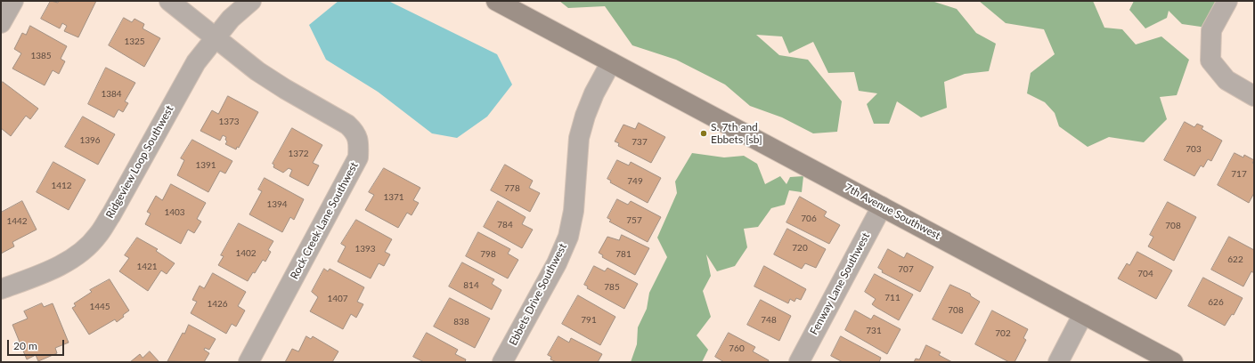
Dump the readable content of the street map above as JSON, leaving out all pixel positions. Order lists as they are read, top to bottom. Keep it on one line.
{"streets":{"street":["Ridgeview Loop Southwest","7th Avenue Southwest","Rock Creek Lane Southwest","Fenway Lane Southwest","Ebbets Drive Southwest"]},"crossings":[["Ridgeview Loop Southwest","Rock Creek Lane Southwest"],["7th Avenue Southwest","Fenway Lane Southwest"],["7th Avenue Southwest","Ebbets Drive Southwest"]],"places":["S. 7th and Ebbets [sb]"],"house_numbers":["1325","1385","1384","1373","1396","737","703","1372","1391","717","749","1412","778","1371","1394","1403","706","757","1442","784","708","720","1393","1402","798","781","622","1421","707","704","814","785","711","1407","626","1426","1445","708","791","748","838","731","702","760"],"scale_bar":"20 m"}
